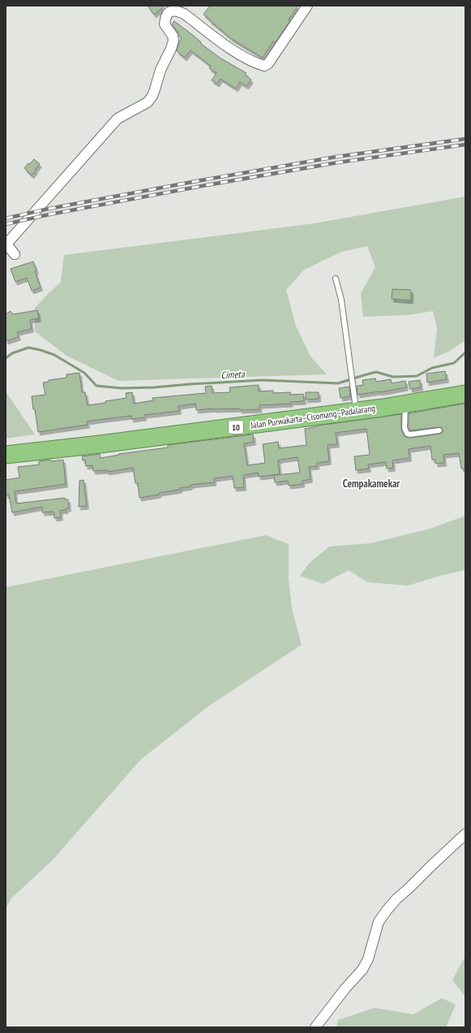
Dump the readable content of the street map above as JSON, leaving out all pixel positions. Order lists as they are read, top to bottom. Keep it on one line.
{"streets":{"highway":["Jalan Purwakarta–Cisomang–Padalarang","10"]},"districts":["Cempakamekar"],"water":["Cimeta"]}
